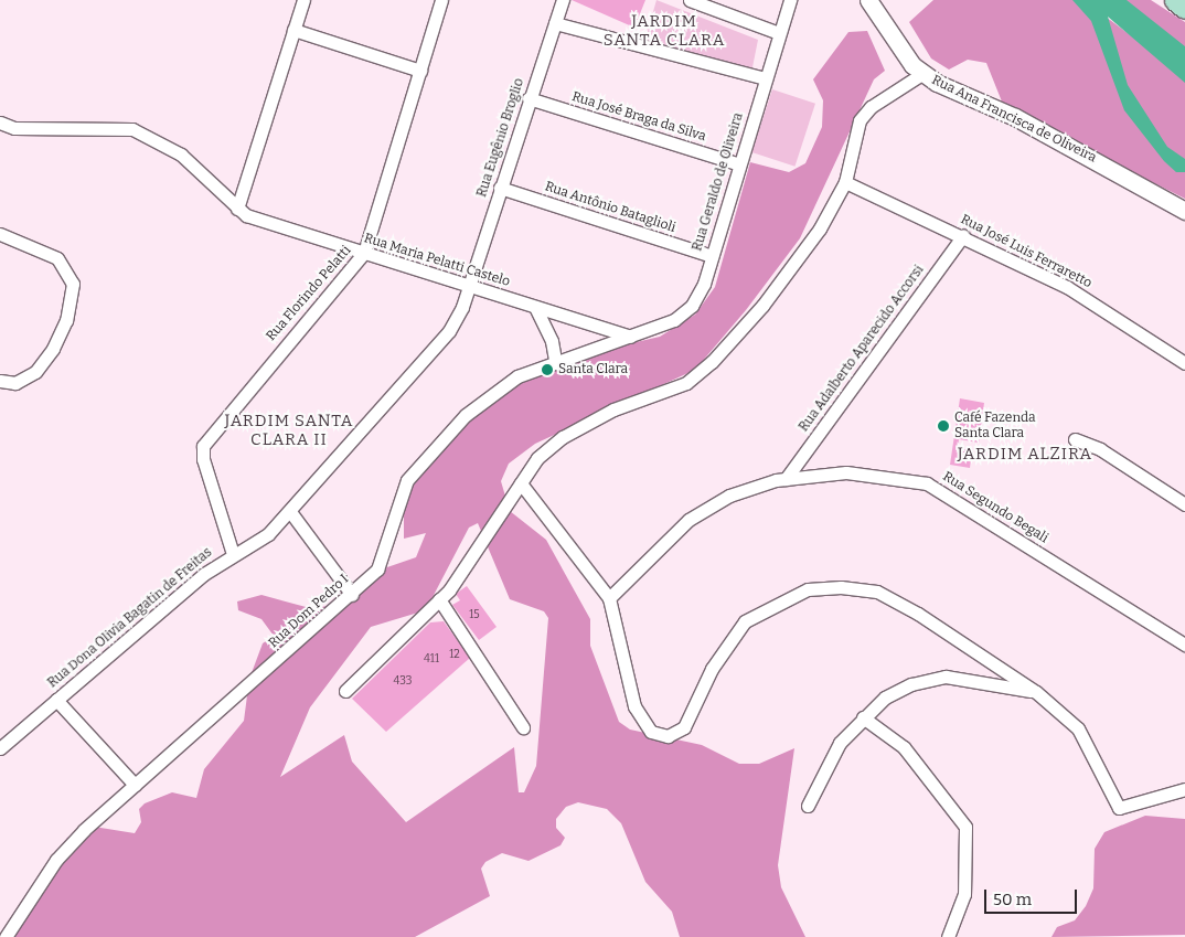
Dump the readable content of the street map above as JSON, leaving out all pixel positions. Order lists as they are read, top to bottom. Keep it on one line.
{"streets":{"street":["Rua José Braga da Silva","Rua Ana Francisca de Oliveira","Rua Eugênio Broglio","Rua Geraldo de Oliveira","Rua Antônio Bataglioli","Rua José Luis Ferraretto","Rua Maria Pelatti Castelo","Rua Florindo Pelatti","Rua Adalberto Aparecido Accorsi","Rua Segundo Begali","Rua Dom Pedro I","Rua Dona Olivia Bagatin de Freitas"]},"crossings":[["Rua José Braga da Silva","Rua Eugênio Broglio"],["Rua José Braga da Silva","Rua Geraldo de Oliveira"],["Rua Eugênio Broglio","Rua Antônio Bataglioli"],["Rua Eugênio Broglio","Rua Maria Pelatti Castelo"],["Rua Eugênio Broglio","Rua Dona Olivia Bagatin de Freitas"],["Rua Geraldo de Oliveira","Rua Antônio Bataglioli"],["Rua Geraldo de Oliveira","Rua Maria Pelatti Castelo"],["Rua Geraldo de Oliveira","Rua Dom Pedro I"],["Rua José Luis Ferraretto","Rua Adalberto Aparecido Accorsi"],["Rua Maria Pelatti Castelo","Rua Florindo Pelatti"],["Rua Maria Pelatti Castelo","Rua Dom Pedro I"],["Rua Maria Pelatti Castelo","Rua Dona Olivia Bagatin de Freitas"],["Rua Florindo Pelatti","Rua Dona Olivia Bagatin de Freitas"],["Rua Adalberto Aparecido Accorsi","Rua Segundo Begali"]],"districts":["JARDIM SANTA CLARA","JARDIM SANTA CLARA II","JARDIM ALZIRA"],"places":["Santa Clara","Café Fazenda Santa Clara"],"house_numbers":["15","12","411","433"],"scale_bar":"50 m"}
